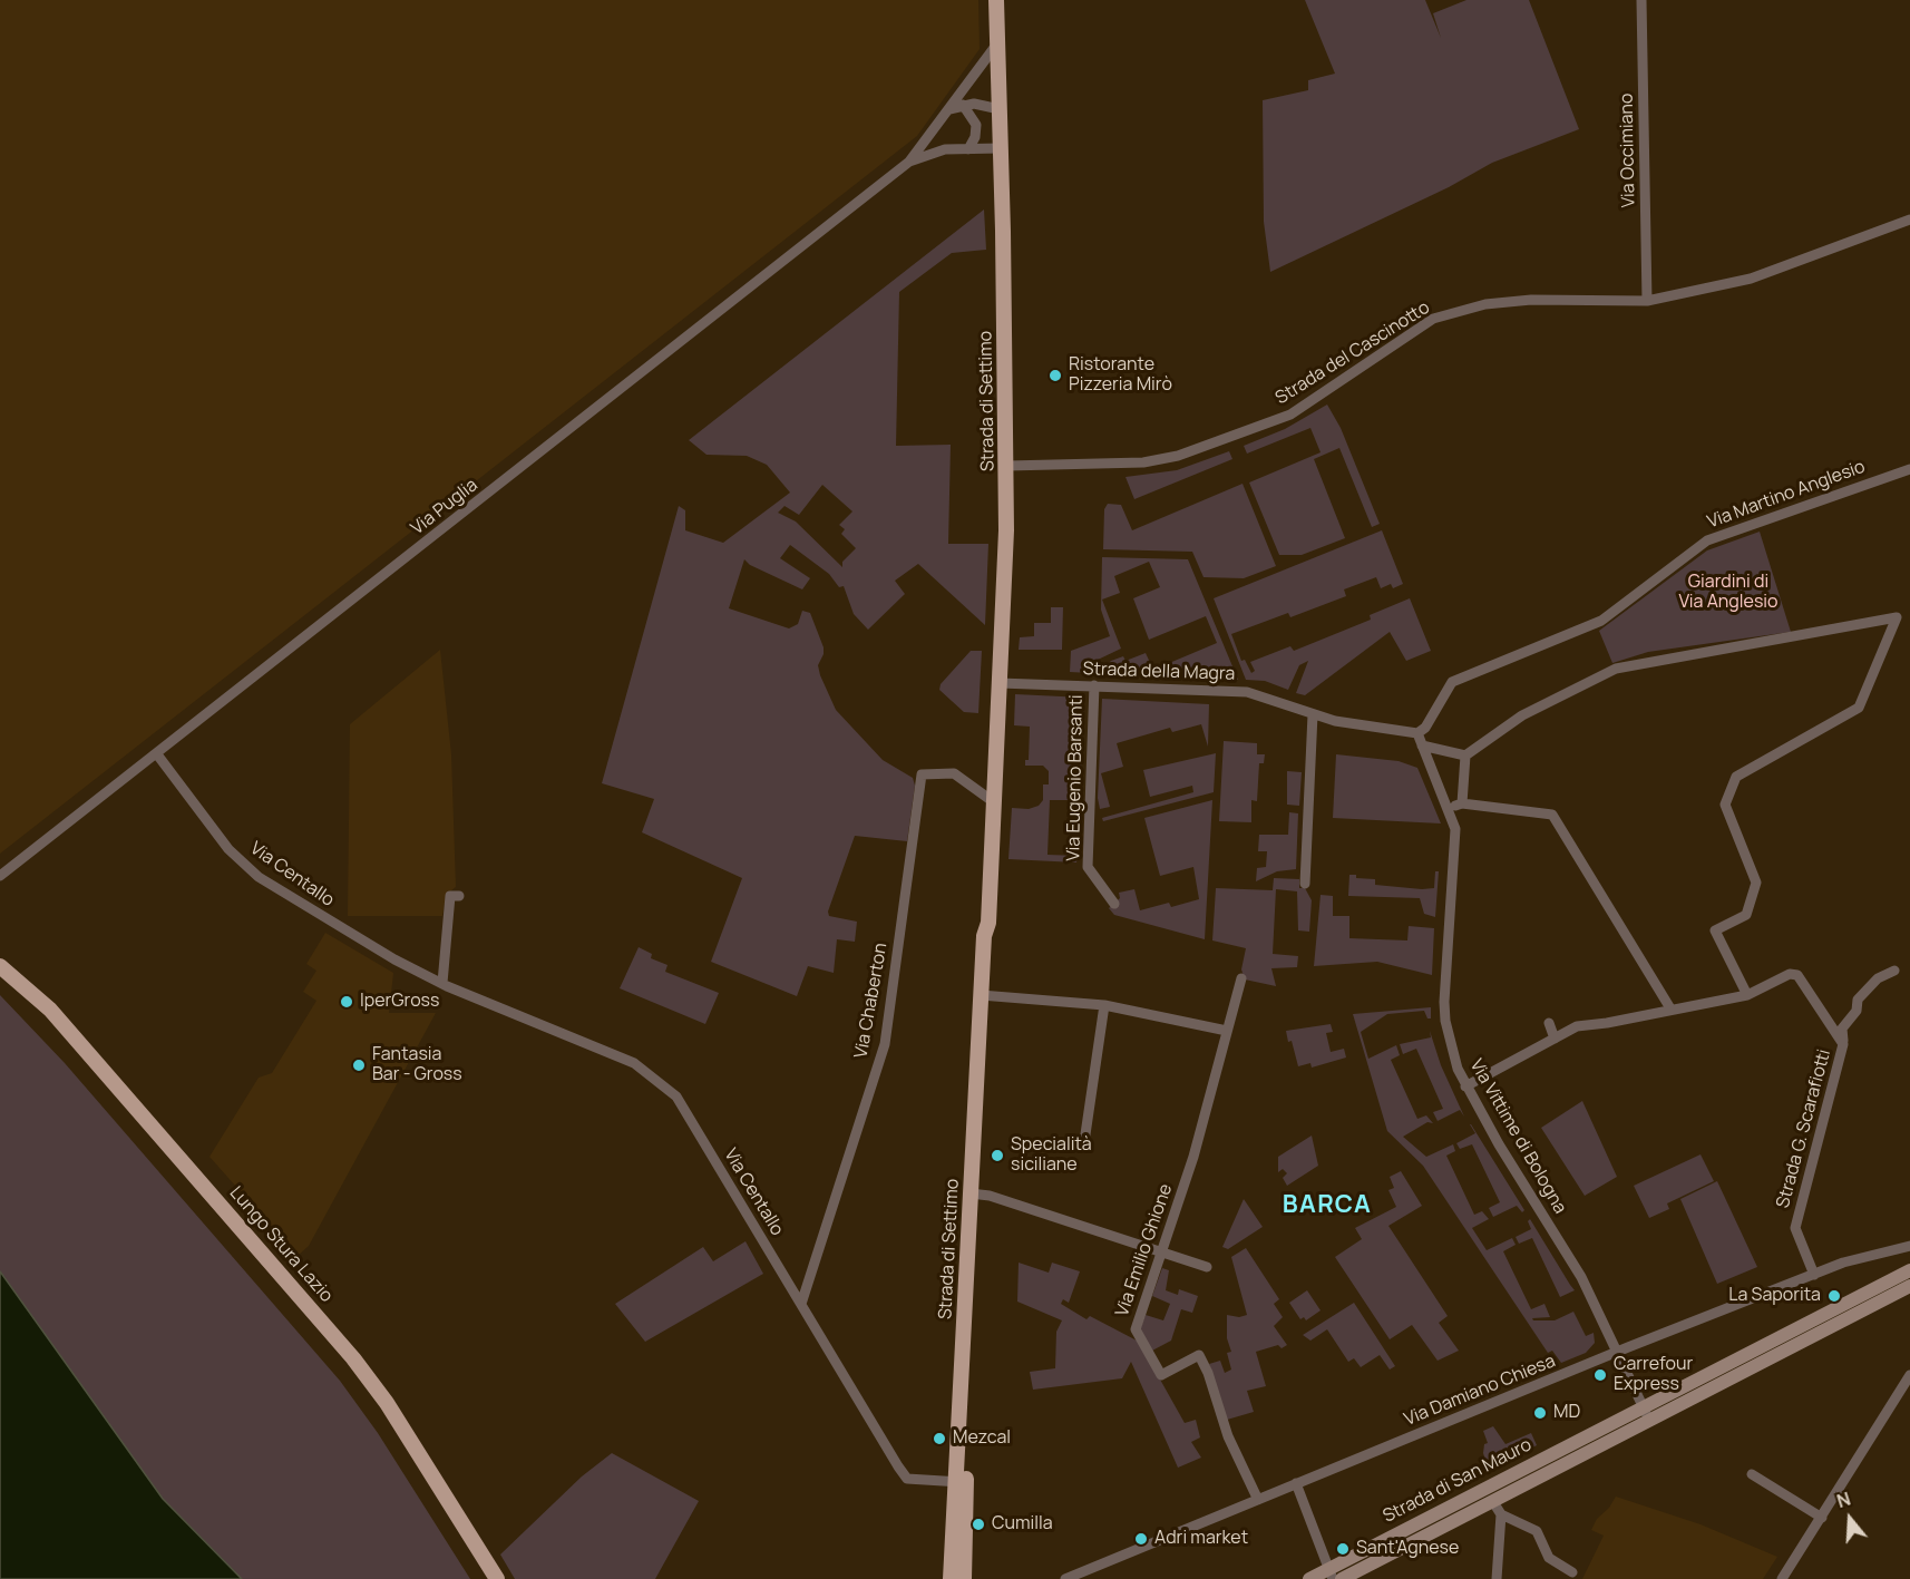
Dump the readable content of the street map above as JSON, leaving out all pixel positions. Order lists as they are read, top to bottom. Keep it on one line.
{"streets":{"main road":["Strada di Settimo","Lungo Stura Lazio","Strada di San Mauro"],"street":["Via Occimiano","Strada del Cascinotto","Via Martino Anglesio","Via Puglia","Strada della Magra","Via Eugenio Barsanti","Via Centallo","Via Chaberton","Strada G. Scarafiotti","Via Vittime di Bologna","Via Emilio Ghione","Via Damiano Chiesa"]},"crossings":[["Via Occimiano","Strada del Cascinotto"],["Strada del Cascinotto","Strada di Settimo"],["Strada di Settimo","Via Puglia"],["Strada di Settimo","Strada della Magra"],["Strada di Settimo","Via Centallo"],["Strada di Settimo","Via Chaberton"],["Via Martino Anglesio","Strada della Magra"],["Via Martino Anglesio","Via Vittime di Bologna"],["Via Puglia","Via Centallo"],["Strada della Magra","Via Eugenio Barsanti"],["Strada della Magra","Via Vittime di Bologna"],["Via Centallo","Via Chaberton"],["Strada G. Scarafiotti","Via Vittime di Bologna"],["Strada G. Scarafiotti","Via Damiano Chiesa"],["Via Vittime di Bologna","Via Damiano Chiesa"],["Via Vittime di Bologna","Strada di San Mauro"],["Via Emilio Ghione","Via Damiano Chiesa"]],"districts":["BARCA"],"parks":["Giardini di Via Anglesio"],"places":["Ristorante Pizzeria Mirò","IperGross","Fantasia Bar - Gross","Specialità siciliane","La Saporita","Carrefour Express","MD","Mezcal","Cumilla","Adri market","Sant'Agnese"],"north":"top"}
